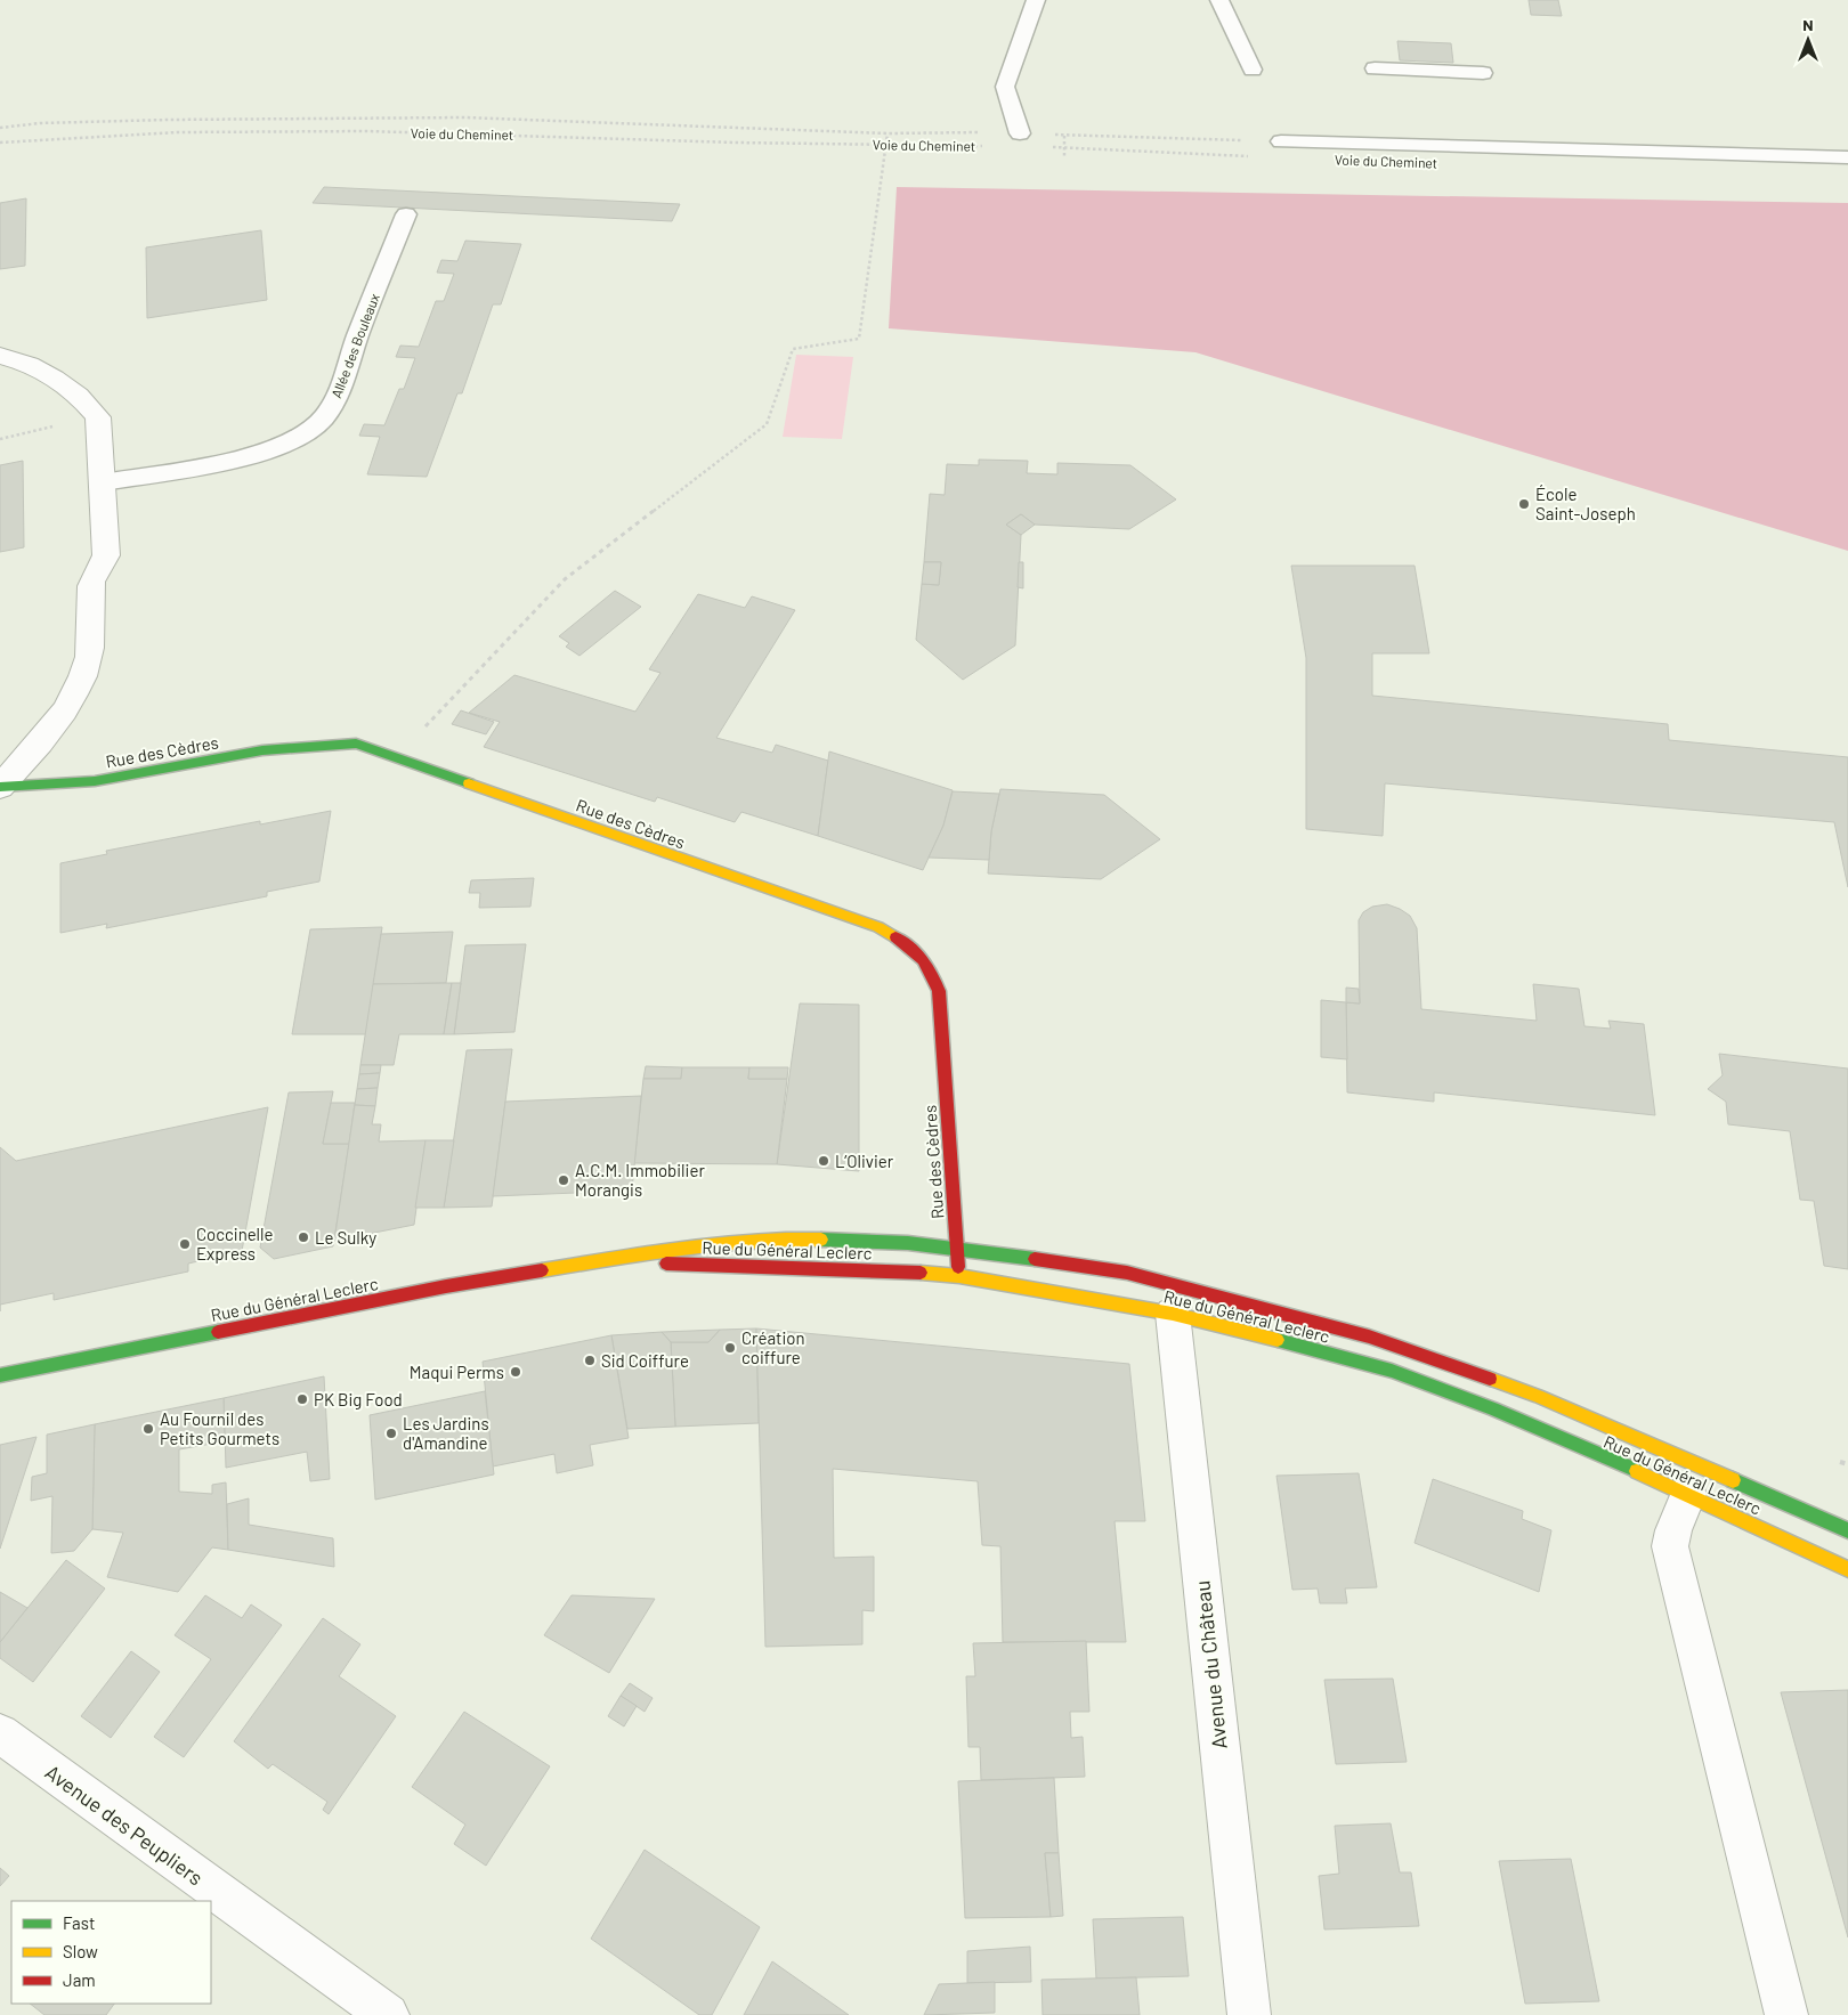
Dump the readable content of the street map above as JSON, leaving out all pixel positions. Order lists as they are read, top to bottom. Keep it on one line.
{"streets":{"main road":["Rue des Cèdres","Rue du Général Leclerc"],"street":["Avenue du Château","Avenue des Peupliers"],"lane":["Voie du Cheminet","Allée des Bouleaux"]},"crossings":[["Rue des Cèdres","Rue du Général Leclerc"],["Rue du Général Leclerc","Avenue du Château"]],"places":["École Saint-Joseph","L’Olivier","A.C.M. Immobilier Morangis","Le Sulky","Coccinelle Express","Création coiffure","Sid Coiffure","Maqui Perms","PK Big Food","Au Fournil des Petits Gourmets","Les Jardins d'Amandine"],"legend":["Fast","Slow","Jam"],"north":"top"}
